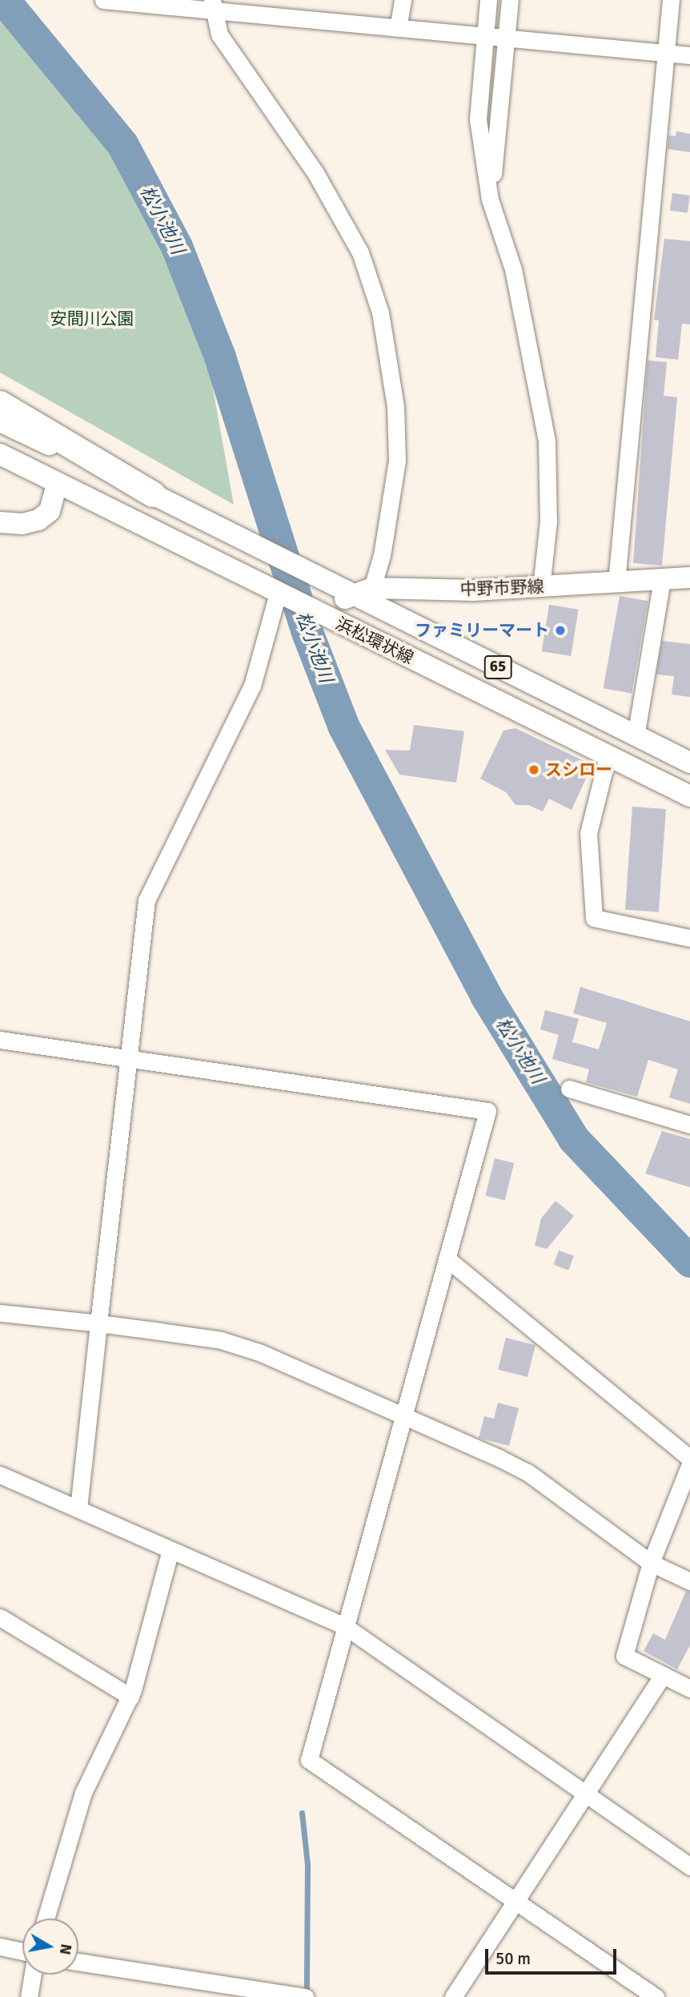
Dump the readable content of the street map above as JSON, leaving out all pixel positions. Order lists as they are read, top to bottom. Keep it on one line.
{"streets":{"main road":["中野市野線","浜松環状線","65"]},"crossings":[["中野市野線","浜松環状線"]],"water":["松小池川"],"parks":["安間川公園"],"places":["ファミリーマート","スシロー"],"scale_bar":"50 m","north":"right"}
